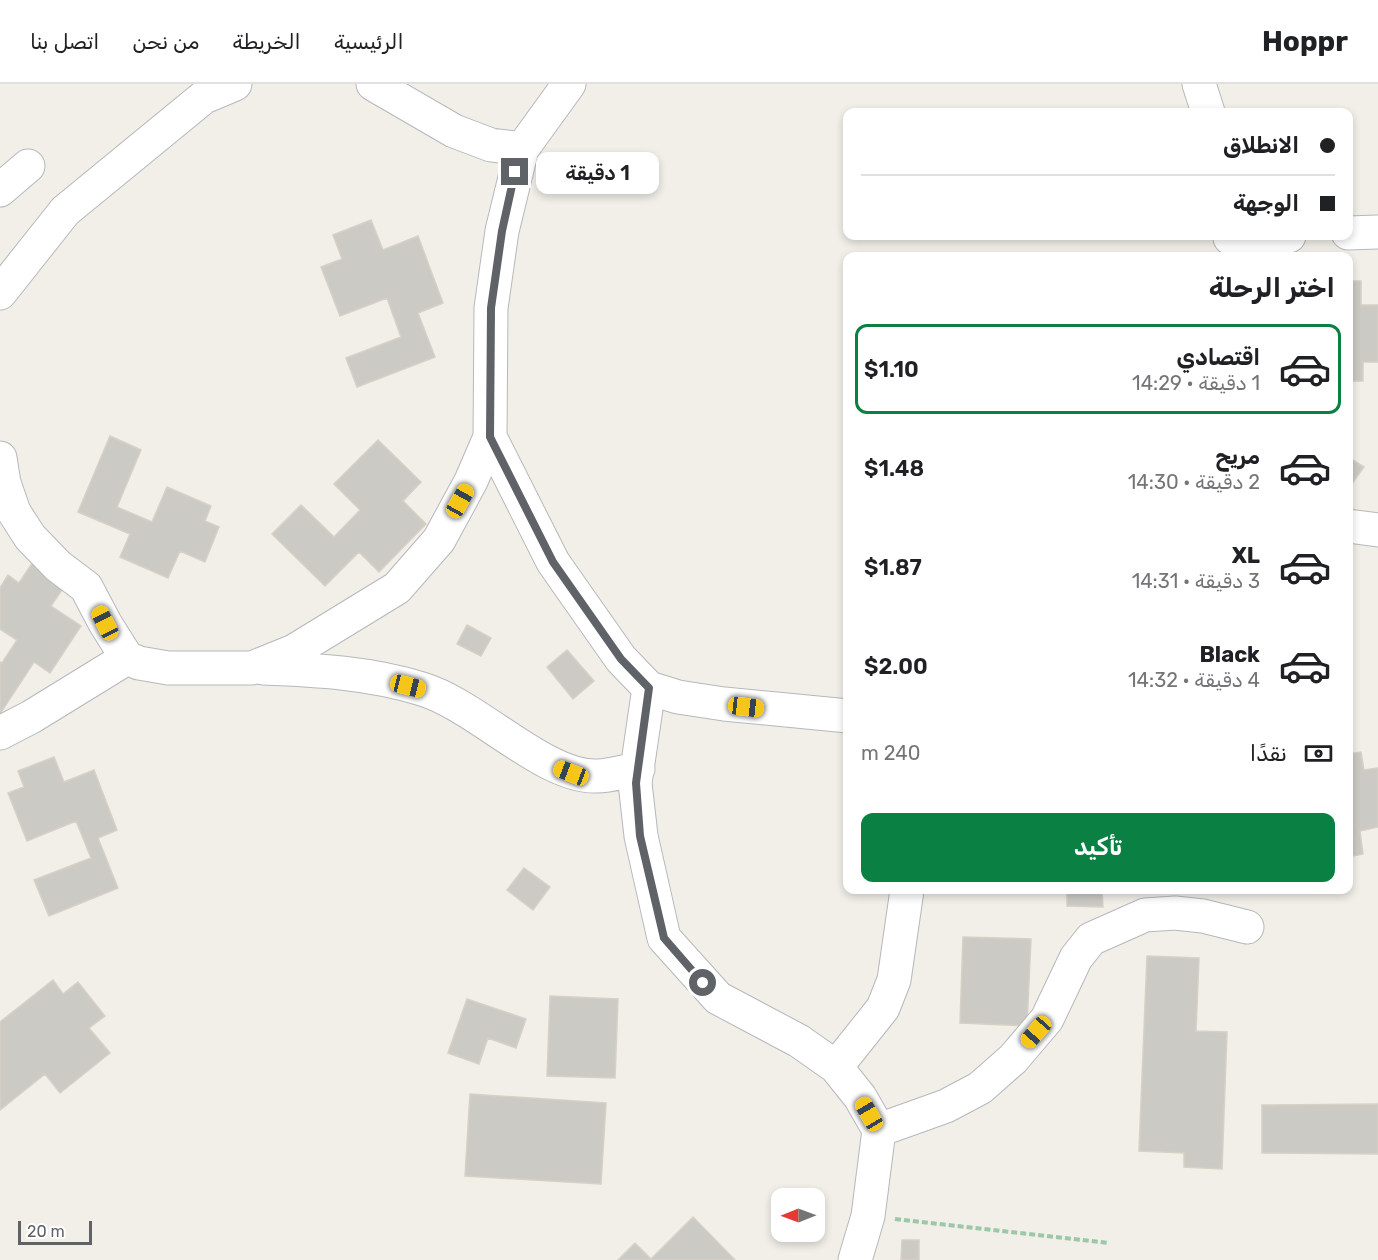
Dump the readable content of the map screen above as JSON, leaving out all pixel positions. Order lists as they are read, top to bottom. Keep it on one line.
{"scale_bar":"20 m","north":"left","page":{"header":"Hoppr","nav":["الرئيسية","الخريطة","من نحن","اتصل بنا"],"banner":["الانطلاق","الوجهة"],"bubble":"1 دقيقة","heading":"اختر الرحلة","list":[{"name":"اقتصادي","note":"1 دقيقة · 14:29","value":"$1.10"},{"name":"مريح","note":"2 دقيقة · 14:30","value":"$1.48"},{"name":"XL","note":"3 دقيقة · 14:31","value":"$1.87"},{"name":"Black","note":"4 دقيقة · 14:32","value":"$2.00"}],"pay":["نقدًا","240 m"],"buttons":"تأكيد","scale":"20 m"}}
